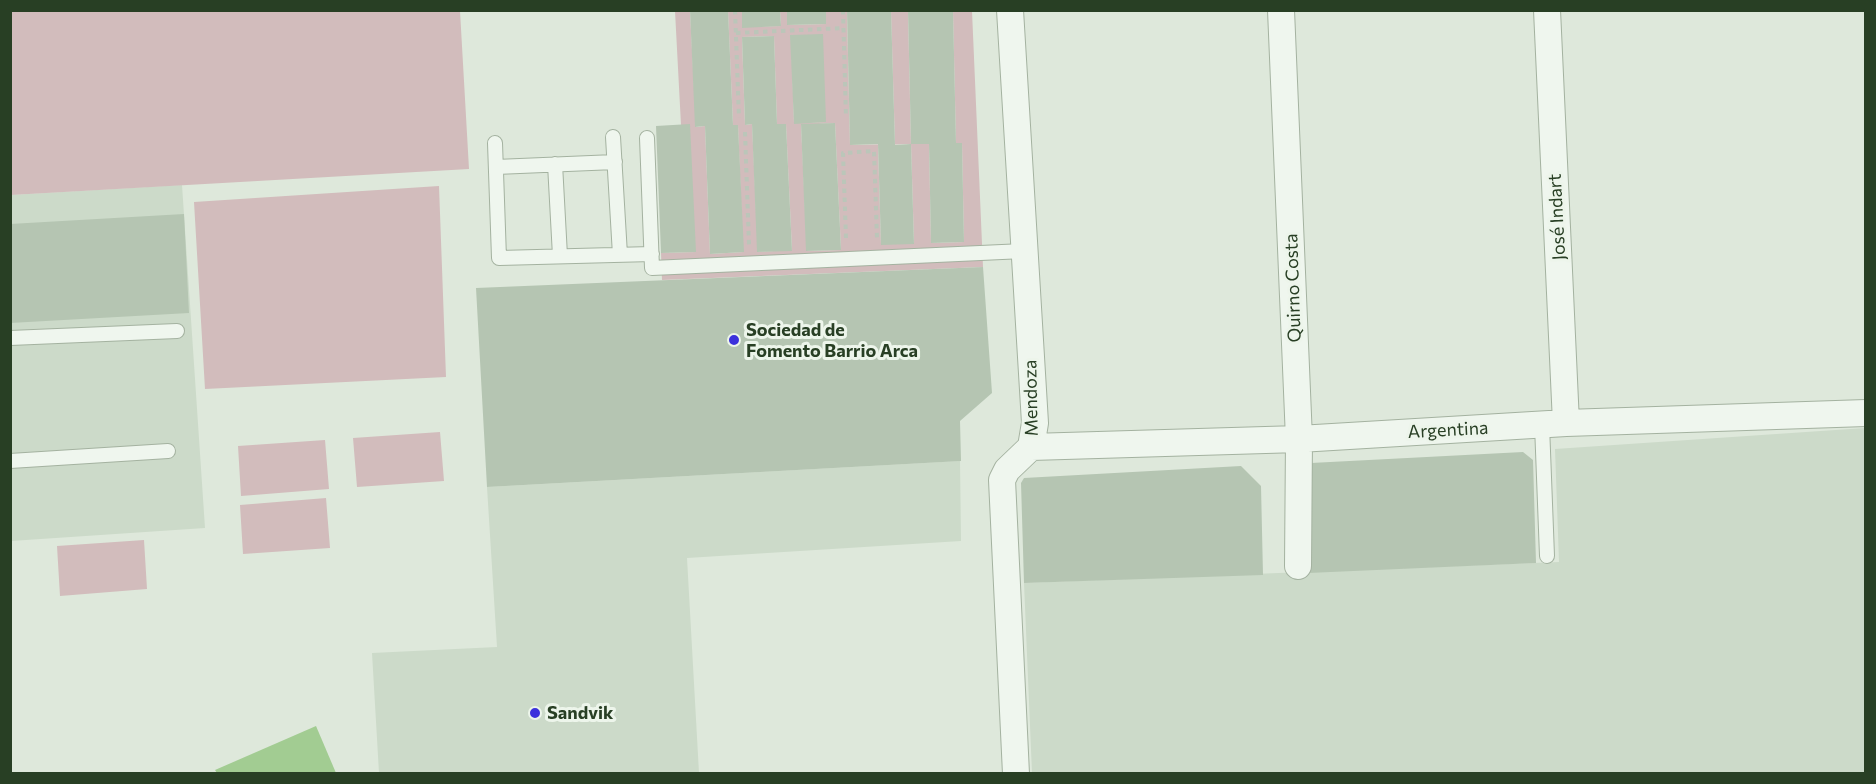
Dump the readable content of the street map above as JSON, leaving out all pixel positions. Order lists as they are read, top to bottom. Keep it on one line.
{"streets":{"street":["José Indart","Quirno Costa","Mendoza","Argentina"]},"crossings":[["José Indart","Argentina"],["Quirno Costa","Argentina"],["Mendoza","Argentina"]],"places":["Sociedad de Fomento Barrio Arca","Sandvik"]}
